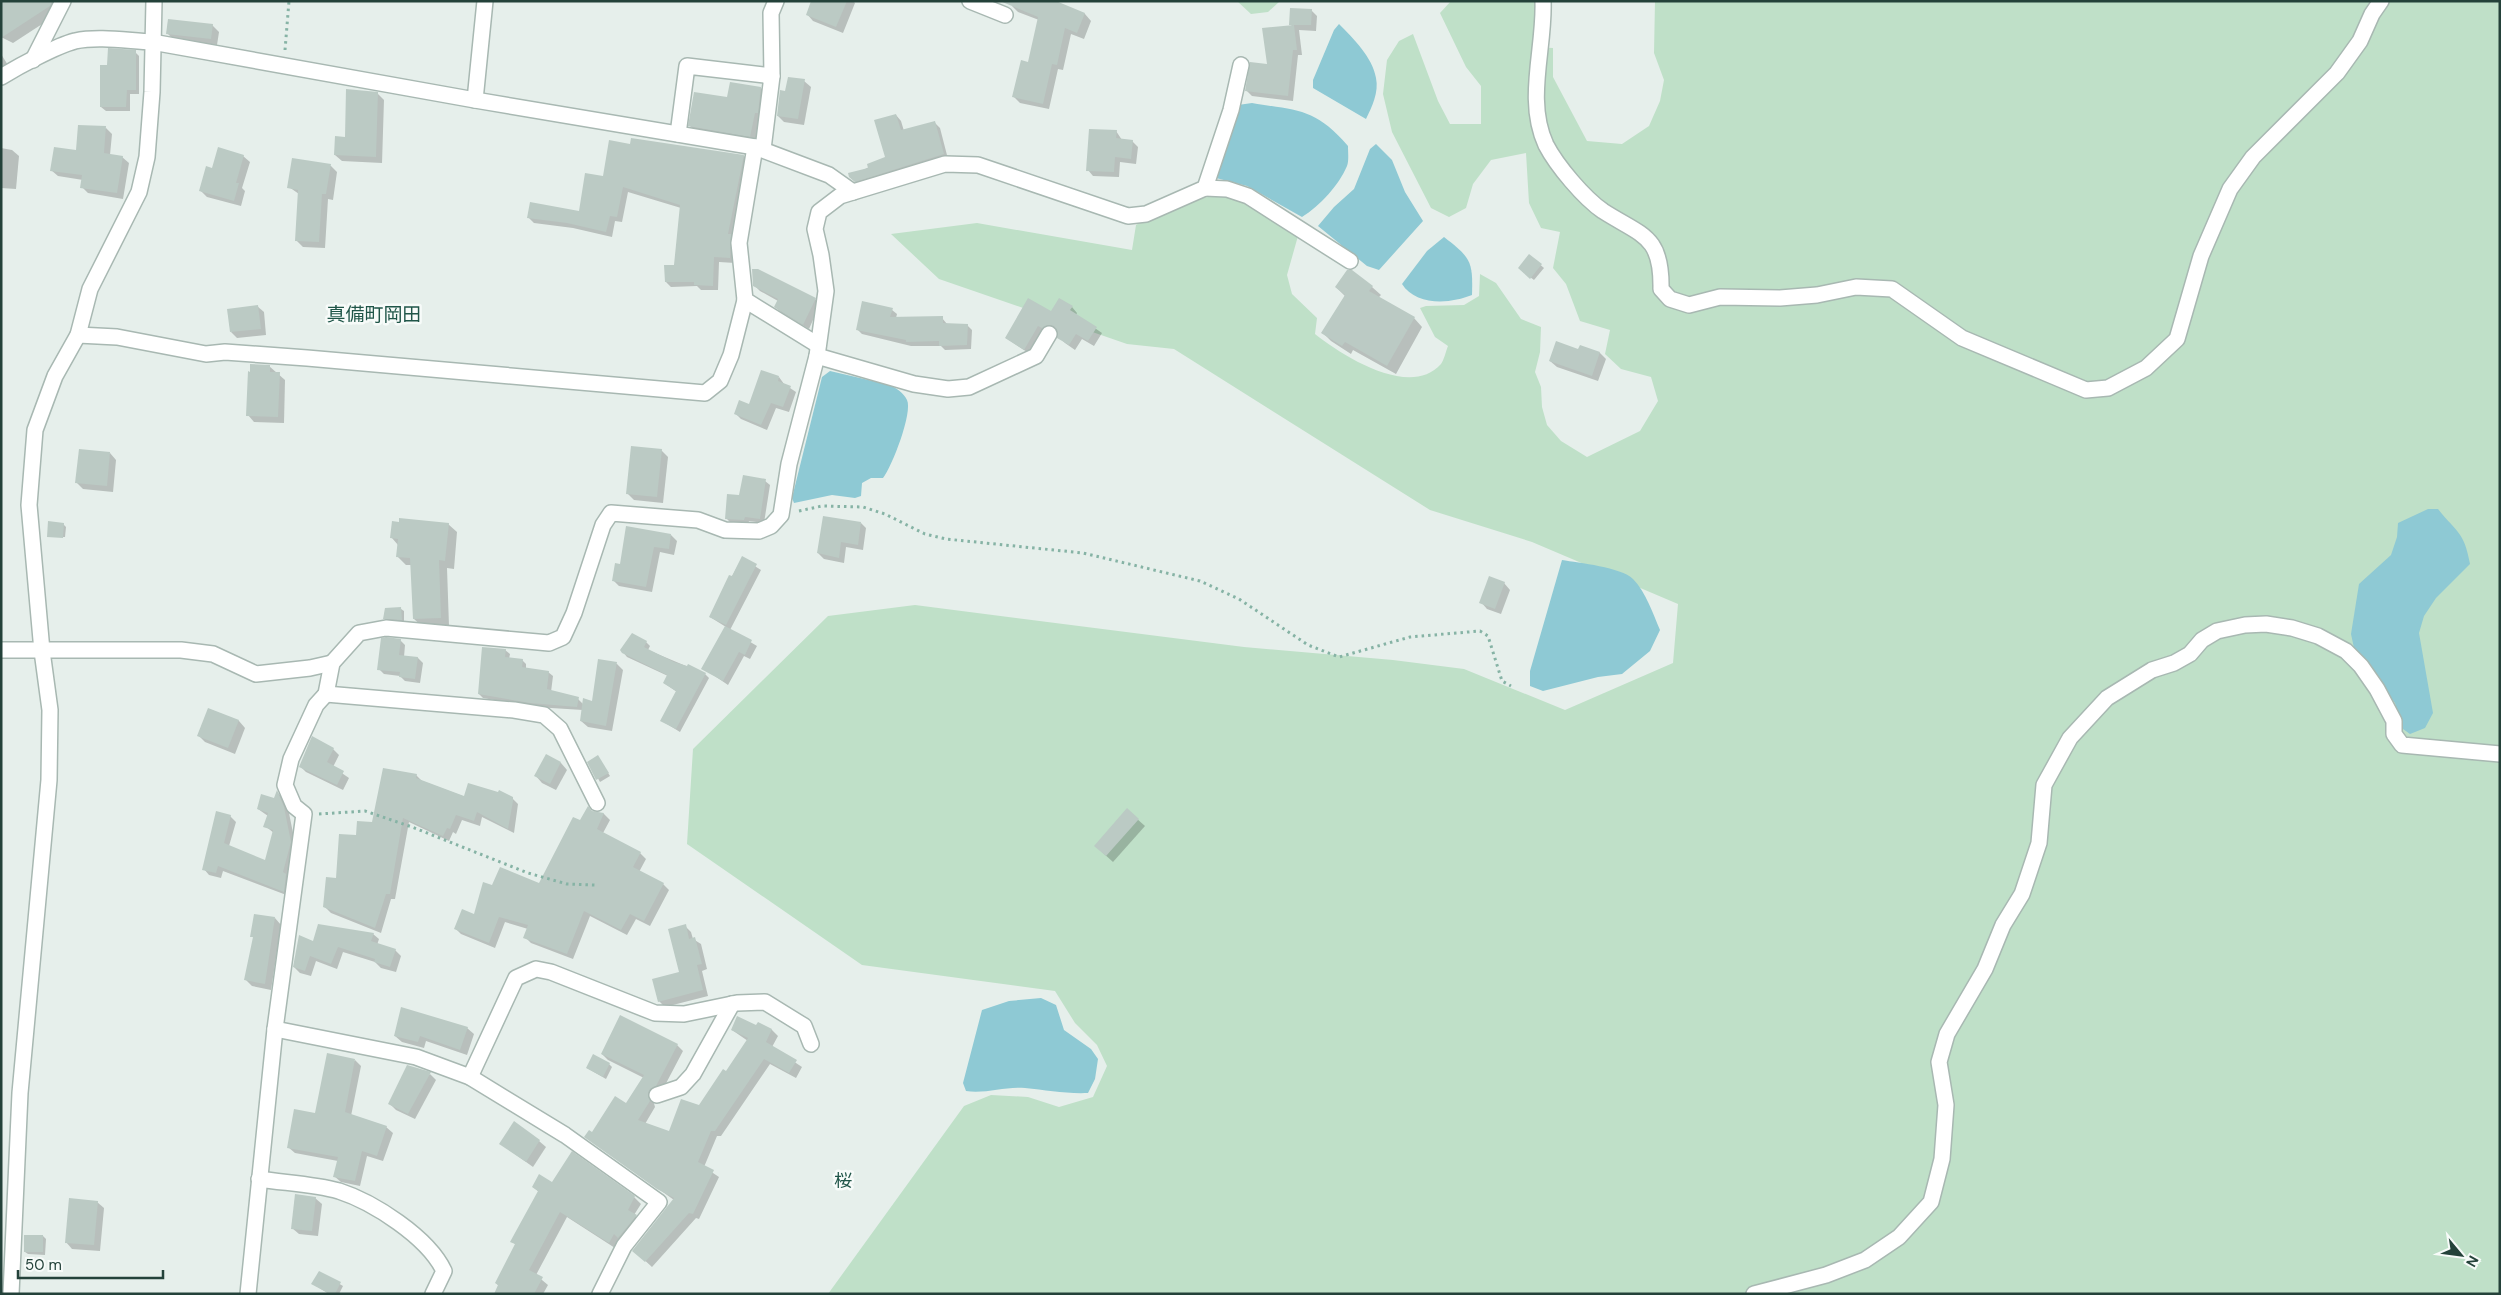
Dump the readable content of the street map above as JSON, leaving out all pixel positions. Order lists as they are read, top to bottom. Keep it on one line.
{"districts":["真備町岡田","桜"],"scale_bar":"50 m","north":"bottom right"}
